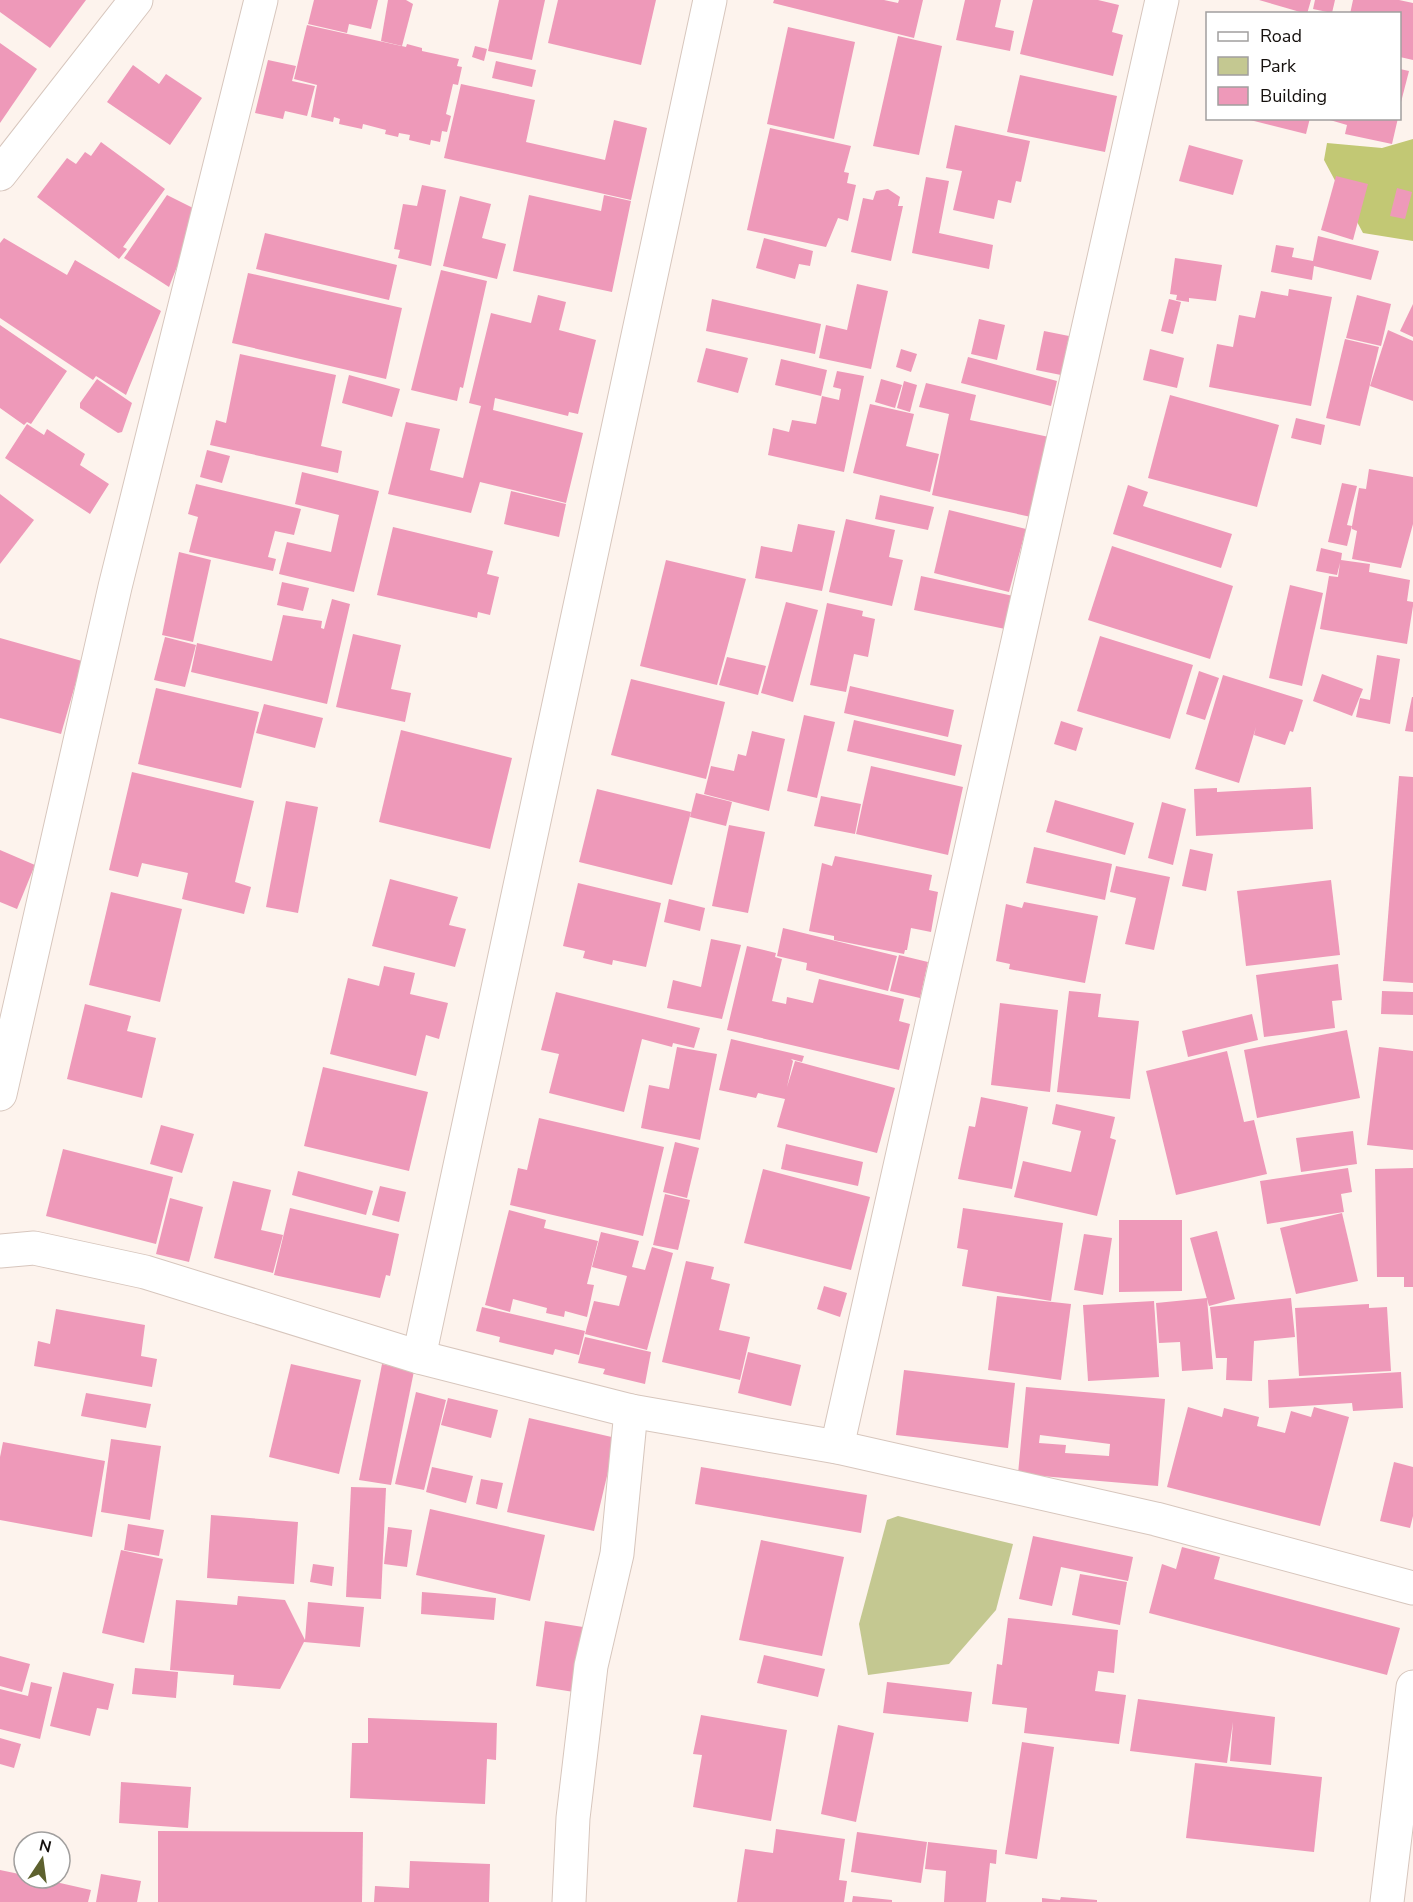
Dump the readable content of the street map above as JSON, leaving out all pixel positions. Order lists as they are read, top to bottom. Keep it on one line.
{"legend":["Road","Park","Building"],"north":"top"}
